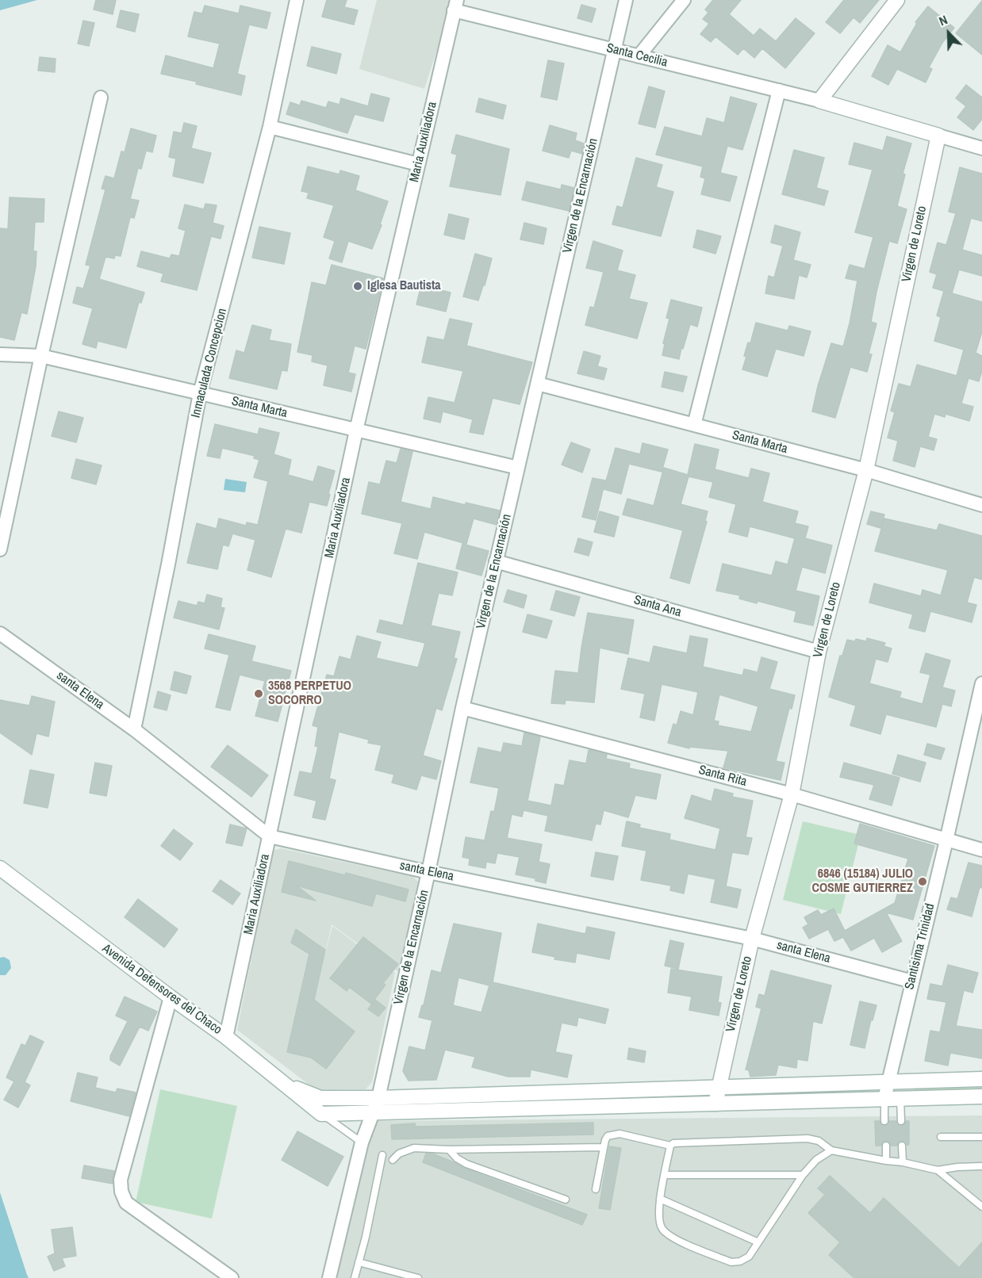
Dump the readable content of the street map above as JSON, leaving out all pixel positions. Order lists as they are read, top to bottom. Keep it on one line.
{"streets":{"main road":["Virgen de Loreto","Avenida Defensores del Chaco"],"street":["Santa Cecilia","Maria Auxiliadora","Virgen de la Encarnación","Inmaculada Concepcion","Santa Marta","Santa Ana","santa Elena","Santa Rita","Santisima Trinidad"]},"crossings":[["Santa Cecilia","Maria Auxiliadora"],["Santa Cecilia","Virgen de la Encarnación"],["Maria Auxiliadora","Santa Marta"],["Maria Auxiliadora","santa Elena"],["Maria Auxiliadora","Avenida Defensores del Chaco"],["Virgen de la Encarnación","Santa Marta"],["Virgen de la Encarnación","Santa Ana"],["Virgen de la Encarnación","santa Elena"],["Virgen de la Encarnación","Santa Rita"],["Virgen de Loreto","Santa Marta"],["Virgen de Loreto","Santa Ana"],["Virgen de Loreto","santa Elena"],["Virgen de Loreto","Santa Rita"],["Inmaculada Concepcion","Santa Marta"],["Inmaculada Concepcion","santa Elena"],["santa Elena","Santisima Trinidad"],["Santa Rita","Santisima Trinidad"]],"places":["Iglesa Bautista","3568 PERPETUO SOCORRO","6846 (15184) JULIO COSME GUTIERREZ"],"north":"top left"}
